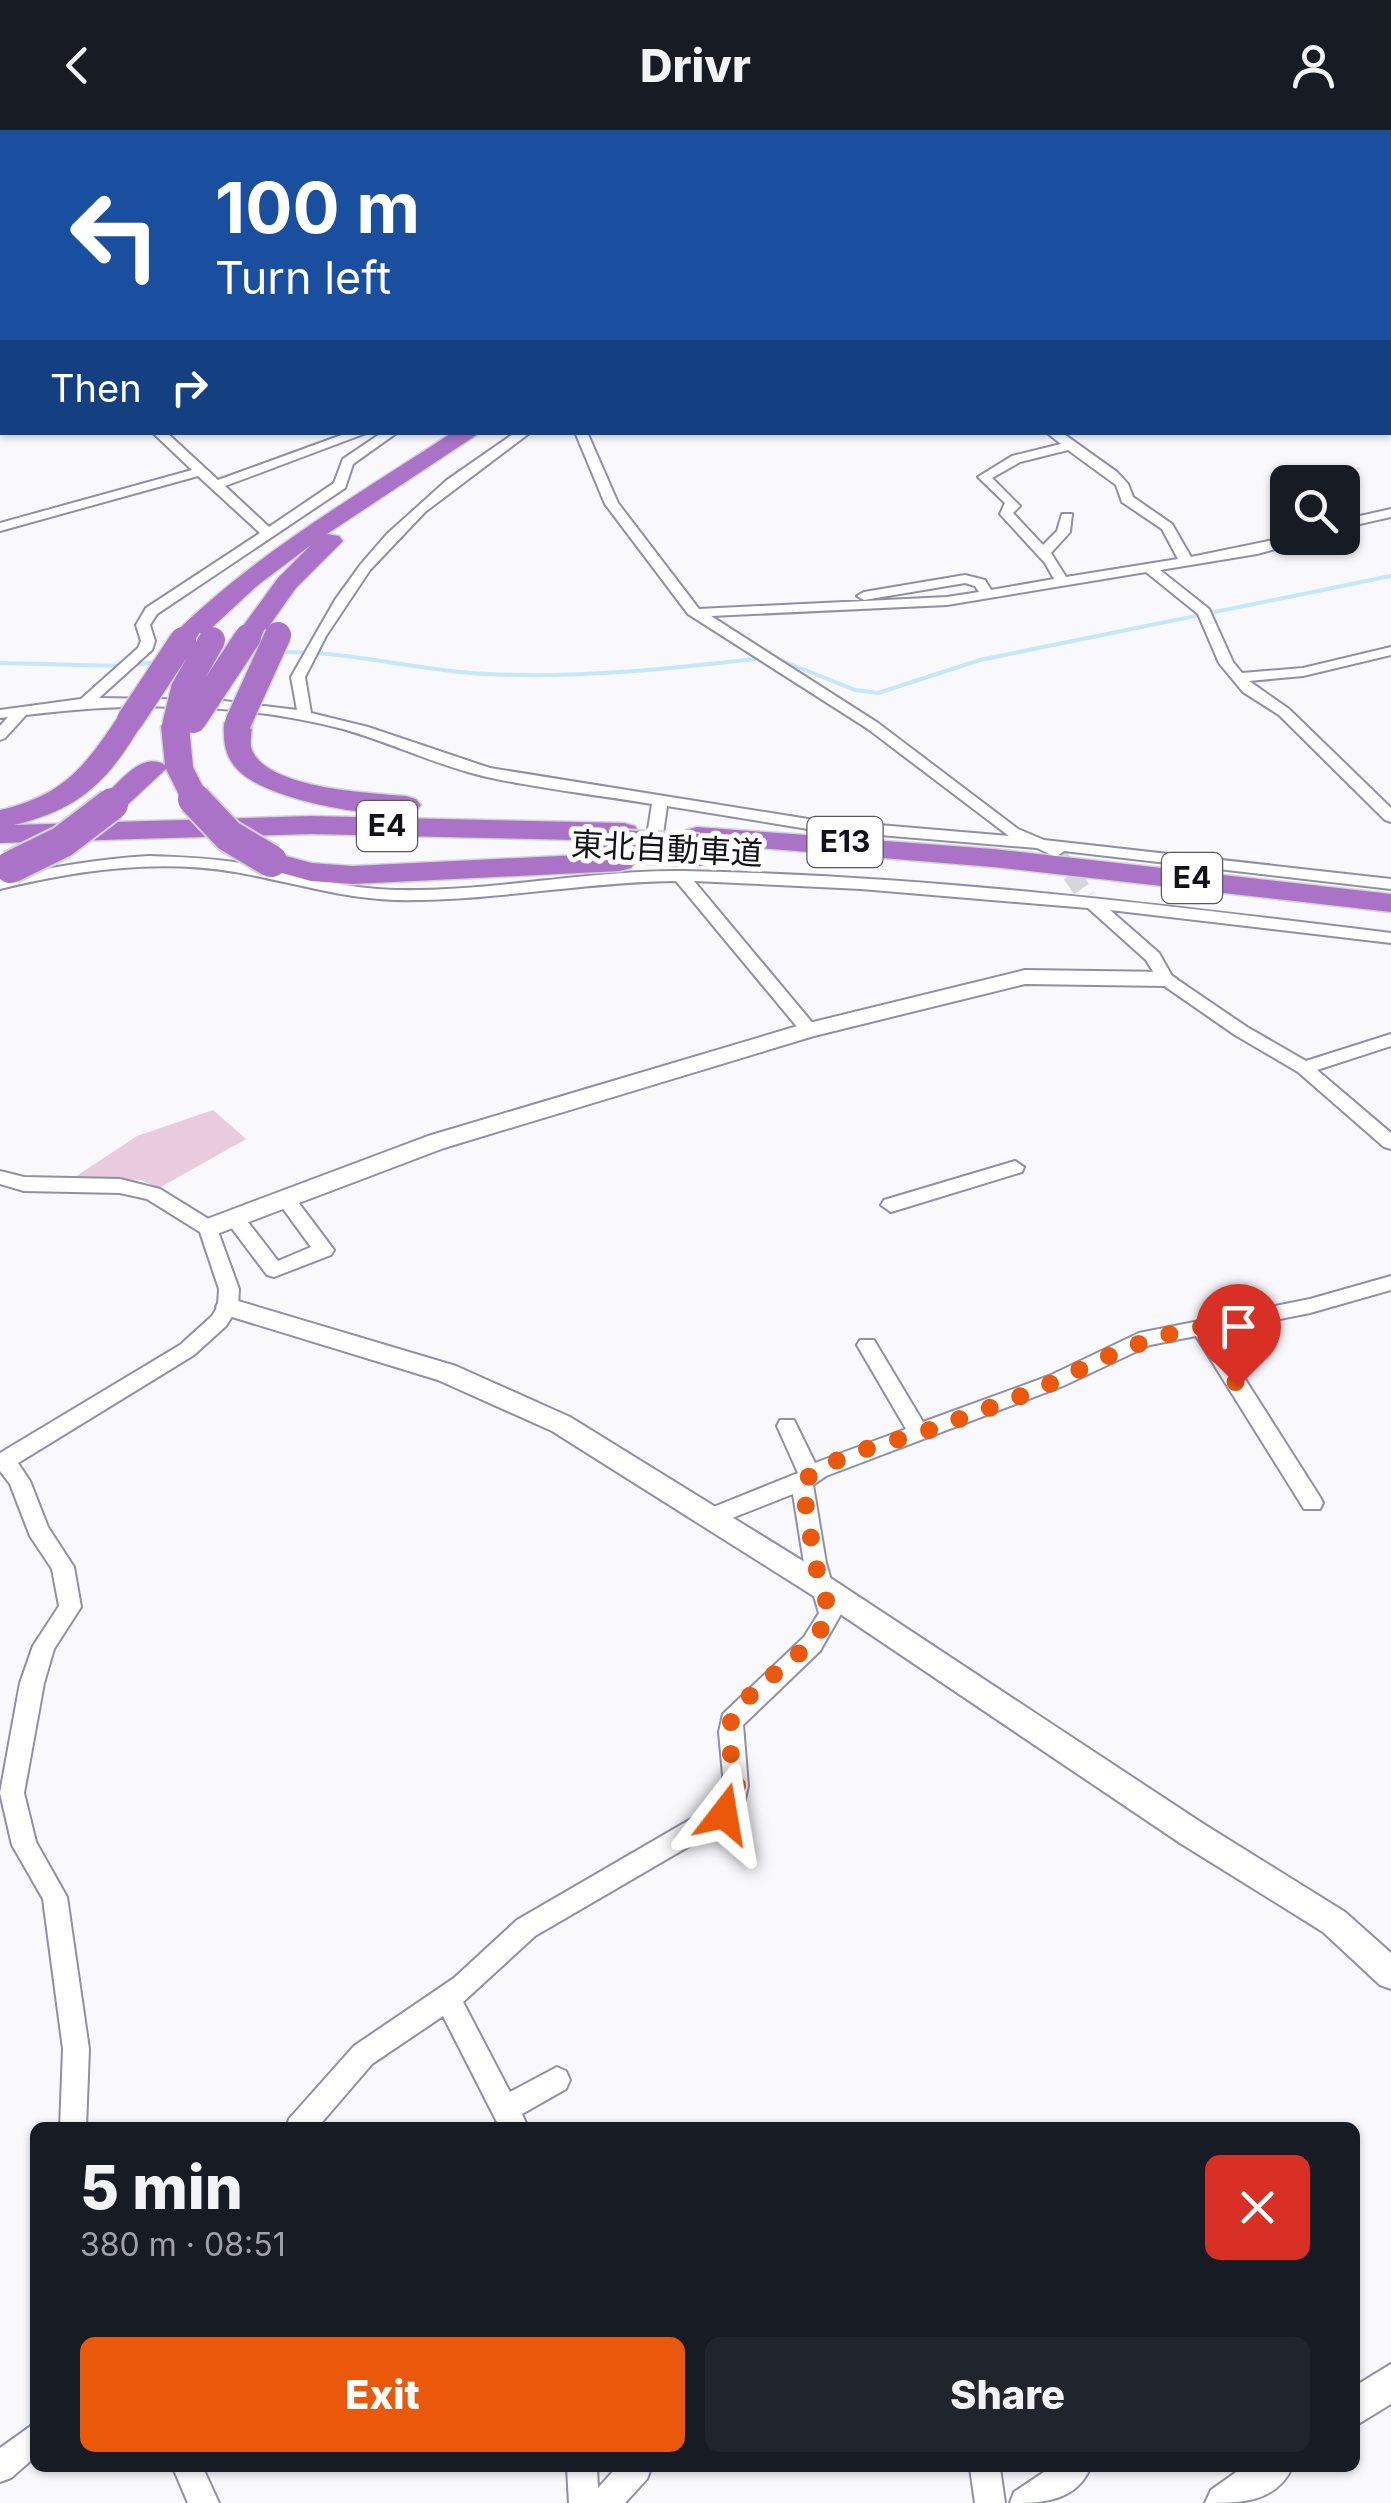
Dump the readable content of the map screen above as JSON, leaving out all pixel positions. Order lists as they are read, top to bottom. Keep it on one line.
{"streets":{"highway":["E4","E13","東北自動車道"]},"crossings":[["E4","E13"],["E13","東北自動車道"]],"page":{"header":"Drivr","turn":["100 m","Turn left"],"then":"Then","heading":["5 min","380 m · 08:51"],"buttons":["Exit","Share"]}}
